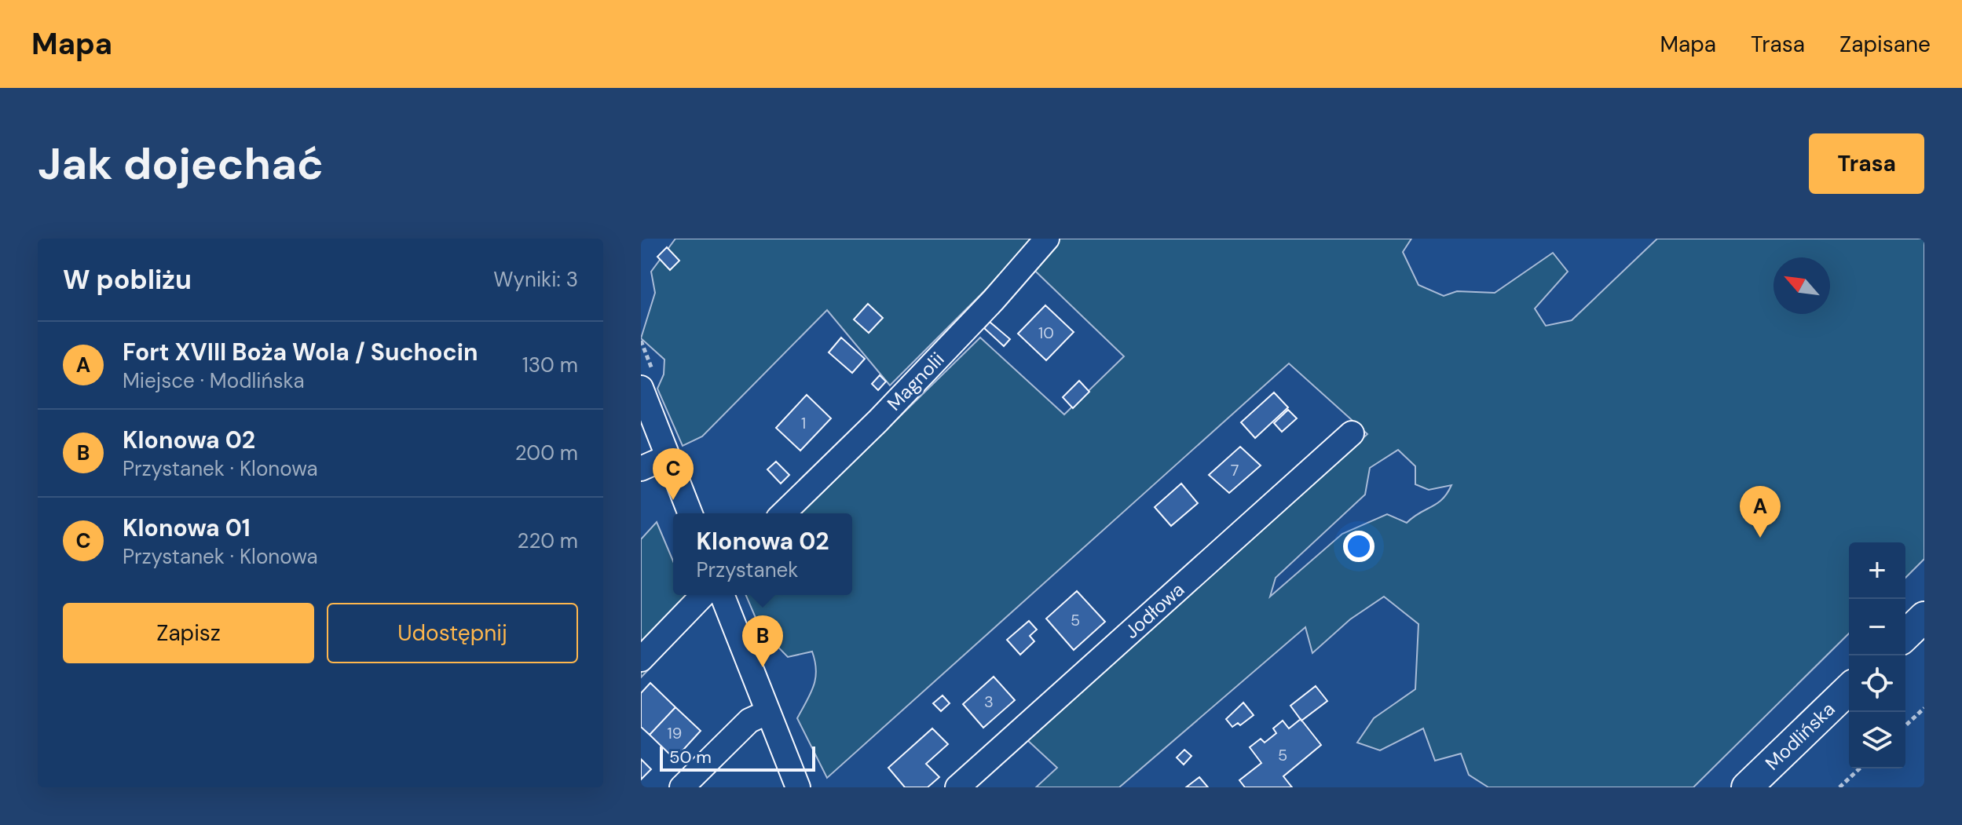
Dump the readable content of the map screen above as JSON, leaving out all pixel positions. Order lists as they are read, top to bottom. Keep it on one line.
{"streets":{"main road":["Modlińska"],"street":["Magnolii","Jodłowa"]},"house_numbers":["10","1","7","5","3","19","5"],"scale_bar":"50 m","north":"top left","page":{"header":"Mapa","nav":["Mapa","Trasa","Zapisane"],"buttons":["Trasa",["Zapisz","Udostępnij"]],"title":"Jak dojechać","heading":["W pobliżu","Wyniki: 3"],"list":[{"mark":"A","name":"Fort XVIII Boża Wola / Suchocin","note":"Miejsce · Modlińska","value":"130 m"},{"mark":"B","name":"Klonowa 02","note":"Przystanek · Klonowa","value":"200 m"},{"mark":"C","name":"Klonowa 01","note":"Przystanek · Klonowa","value":"220 m"}],"pins":["C","A","B"],"popup":["Klonowa 02","Przystanek"],"map_buttons":["+","−"],"scale":"50 m"}}
